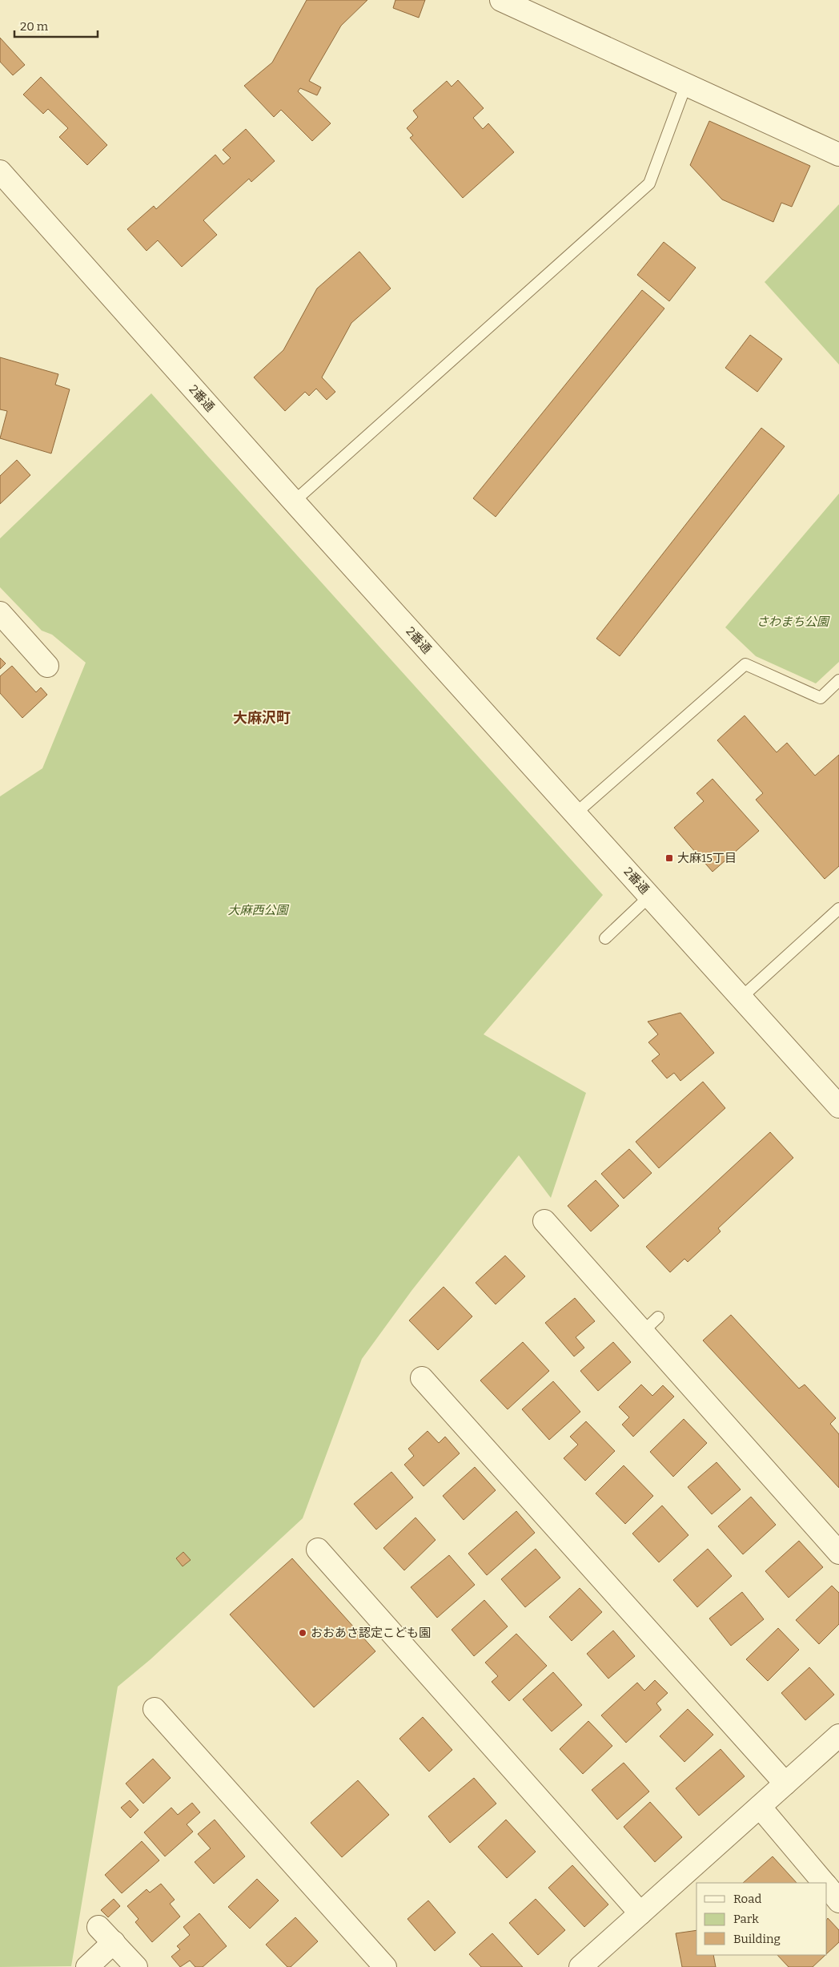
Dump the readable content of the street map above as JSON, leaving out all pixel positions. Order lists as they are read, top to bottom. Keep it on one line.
{"streets":{"street":["2番通"]},"districts":["大麻沢町"],"parks":["さわまち公園","大麻西公園"],"places":{"transit":["大麻15丁目"],"other":["おおあさ認定こども園"]},"legend":["Road","Park","Building"],"scale_bar":"20 m"}
